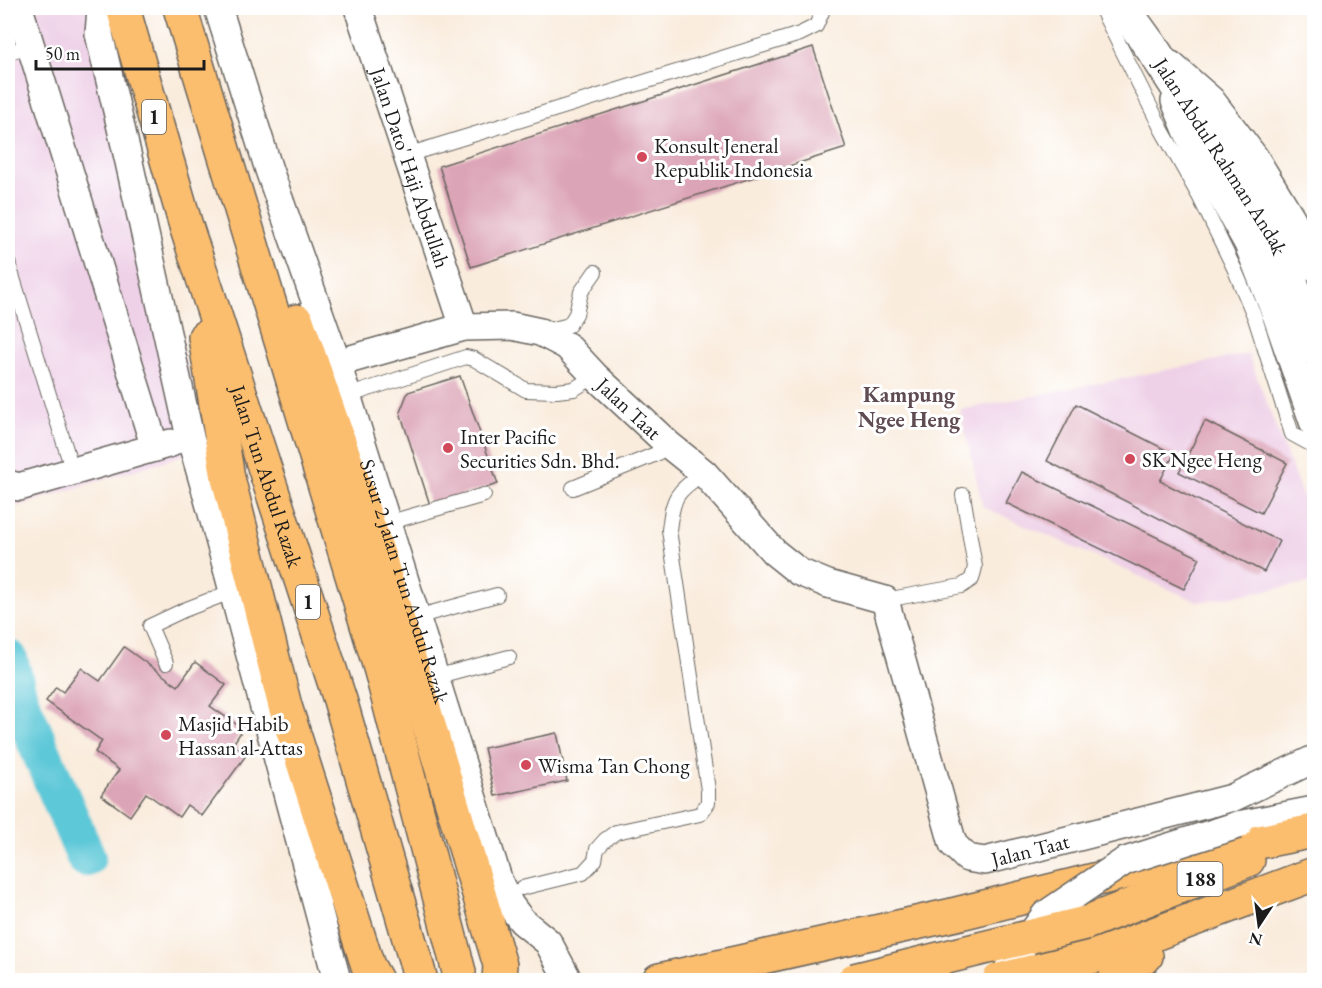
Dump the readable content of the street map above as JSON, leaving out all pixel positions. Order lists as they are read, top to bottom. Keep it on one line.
{"streets":{"highway":["1","Jalan Tun Abdul Razak","188"],"street":["Jalan Abdul Rahman Andak","Jalan Dato' Haji Abdullah","Jalan Taat","Susur 2 Jalan Tun Abdul Razak"]},"crossings":[["Jalan Dato' Haji Abdullah","Jalan Taat"],["Jalan Taat","Susur 2 Jalan Tun Abdul Razak"]],"districts":["Kampung Ngee Heng"],"places":["Konsult Jeneral Republik Indonesia","Inter Pacific Securities Sdn. Bhd.","SK Ngee Heng","Masjid Habib Hassan al-Attas","Wisma Tan Chong"],"scale_bar":"50 m","north":"bottom"}
